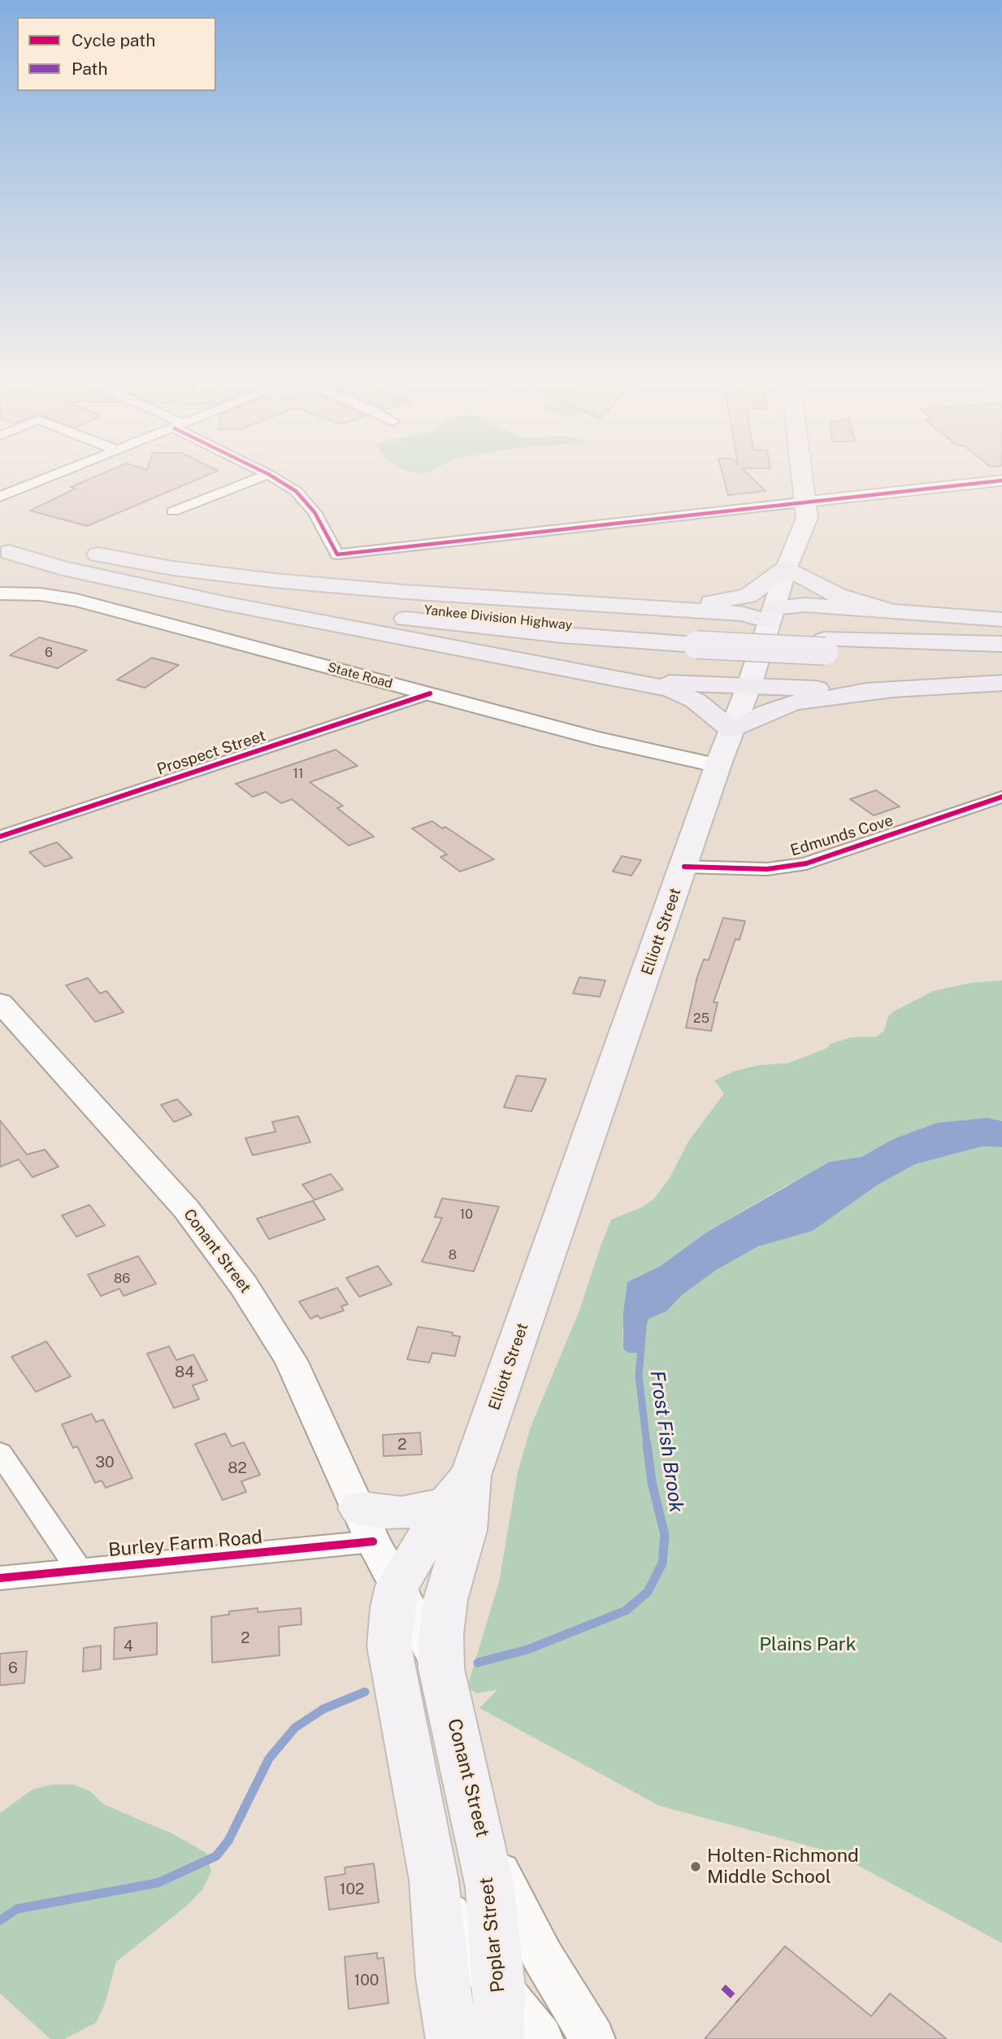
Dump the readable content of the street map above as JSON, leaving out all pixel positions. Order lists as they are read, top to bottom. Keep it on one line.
{"streets":{"highway":["Yankee Division Highway"],"main road":["State Road","Elliott Street","Conant Street","Poplar Street"],"street":["Prospect Street","Edmunds Cove","Burley Farm Road"]},"crossings":[["State Road","Prospect Street"],["State Road","Elliott Street"],["Edmunds Cove","Elliott Street"],["Elliott Street","Conant Street"],["Conant Street","Burley Farm Road"],["Conant Street","Poplar Street"]],"water":["Frost Fish Brook"],"parks":["Plains Park"],"places":["Holten-Richmond Middle School"],"house_numbers":["6","11","25","10","8","86","84","2","30","82","2","4","6","102","100"],"legend":["Cycle path","Path"]}
